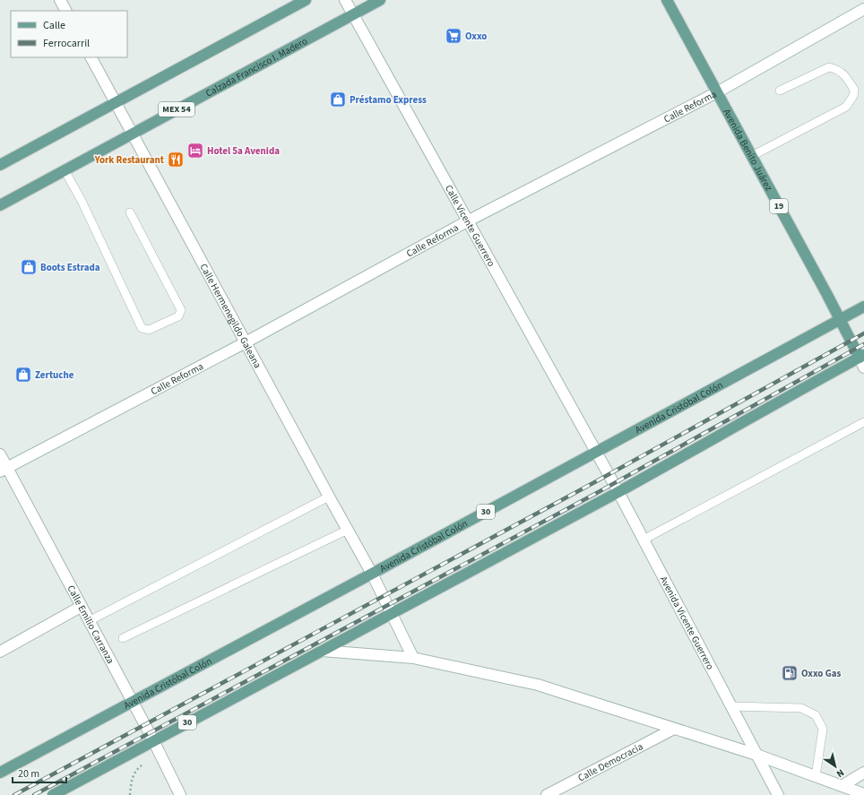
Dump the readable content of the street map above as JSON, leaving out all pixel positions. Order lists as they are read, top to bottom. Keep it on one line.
{"streets":{"main road":["Calzada Francisco I. Madero","MEX 54","Avenida Benito Juárez","19","Avenida Cristóbal Colón","30"],"street":["Calle Reforma","Calle Vicente Guerrero","Calle Hermenegildo Galeana","Avenida Vicente Guerrero","Calle Emilio Carranza","Calle Democracia"]},"crossings":[["Calzada Francisco I. Madero","Calle Vicente Guerrero"],["Calzada Francisco I. Madero","Calle Hermenegildo Galeana"],["Calle Reforma","Avenida Benito Juárez"],["Calle Reforma","Calle Vicente Guerrero"],["Calle Reforma","Calle Hermenegildo Galeana"],["Calle Reforma","Calle Emilio Carranza"],["Avenida Benito Juárez","19"],["Avenida Benito Juárez","Avenida Cristóbal Colón"],["Avenida Benito Juárez","30"],["19","30"],["Calle Vicente Guerrero","Avenida Cristóbal Colón"],["Calle Vicente Guerrero","Avenida Vicente Guerrero"],["Calle Hermenegildo Galeana","Avenida Cristóbal Colón"],["Calle Hermenegildo Galeana","30"],["Avenida Cristóbal Colón","Avenida Vicente Guerrero"],["Avenida Cristóbal Colón","Calle Emilio Carranza"],["30","Avenida Vicente Guerrero"],["30","Calle Emilio Carranza"]],"places":{"supermarket":["Oxxo"],"shop":["Préstamo Express","Boots Estrada","Zertuche"],"hotel":["Hotel 5a Avenida"],"restaurant":["York Restaurant"],"fuel station":["Oxxo Gas"]},"legend":["Calle","Ferrocarril"],"scale_bar":"20 m","north":"bottom right"}
